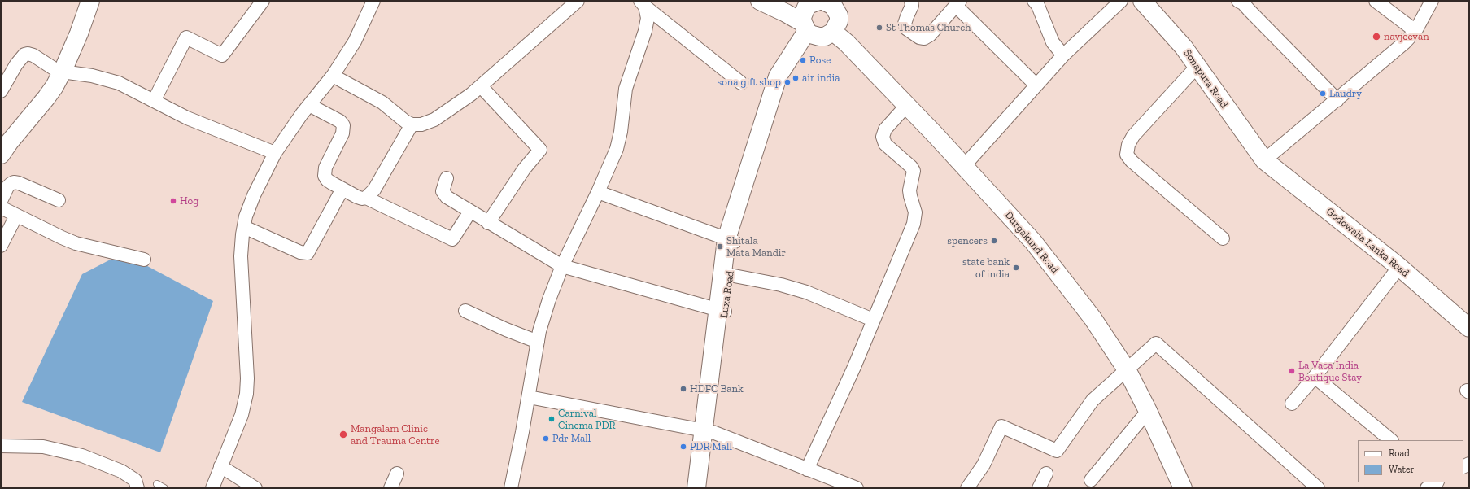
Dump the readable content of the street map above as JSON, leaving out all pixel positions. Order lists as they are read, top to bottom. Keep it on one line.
{"streets":{"street":["Sonapura Road","Durgakund Road","Godowalia Lanka Road","Luxa Road"]},"crossings":[["Sonapura Road","Godowalia Lanka Road"],["Durgakund Road","Luxa Road"]],"places":["St Thomas Church","navjeevan","Rose","air india","sona gift shop","Laudry","Hog","spencers","Shitala Mata Mandir","state bank of india","La Vaca India Boutique Stay","HDFC Bank","Carnival Cinema PDR","Mangalam Clinic and Trauma Centre","Pdr Mall","PDR Mall"],"legend":["Road","Water"]}
